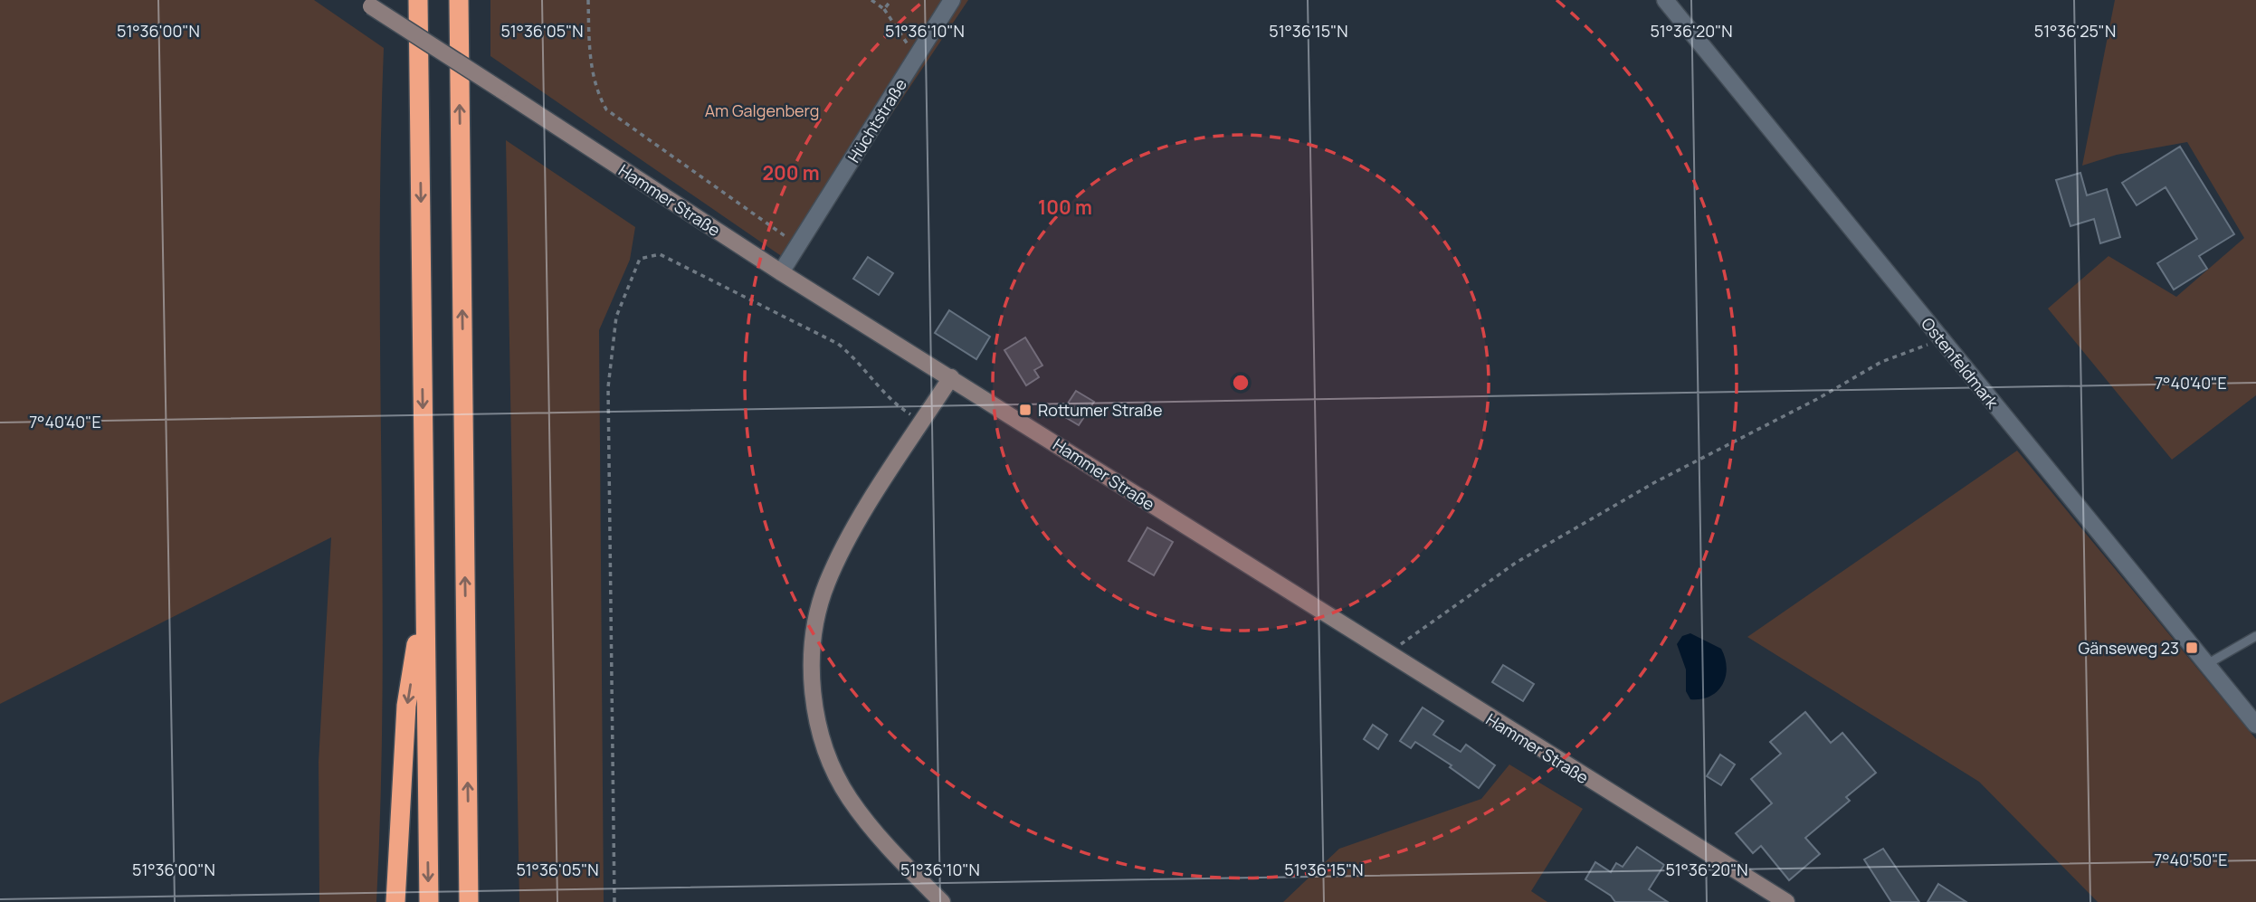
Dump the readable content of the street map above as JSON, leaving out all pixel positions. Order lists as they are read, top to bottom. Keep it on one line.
{"streets":{"main road":["Hammer Straße"],"street":["Hüchtstraße","Ostenfeldmark"]},"crossings":[["Hüchtstraße","Hammer Straße"]],"parks":["Am Galgenberg"],"places":{"transit":["Rottumer Straße","Gänseweg 23"]},"coordinates":["51°36'00\"N","51°36'05\"N","51°36'10\"N","51°36'15\"N","51°36'20\"N","51°36'25\"N","7°40'40\"E","7°40'50\"E"],"rings":["200 m","100 m"]}
